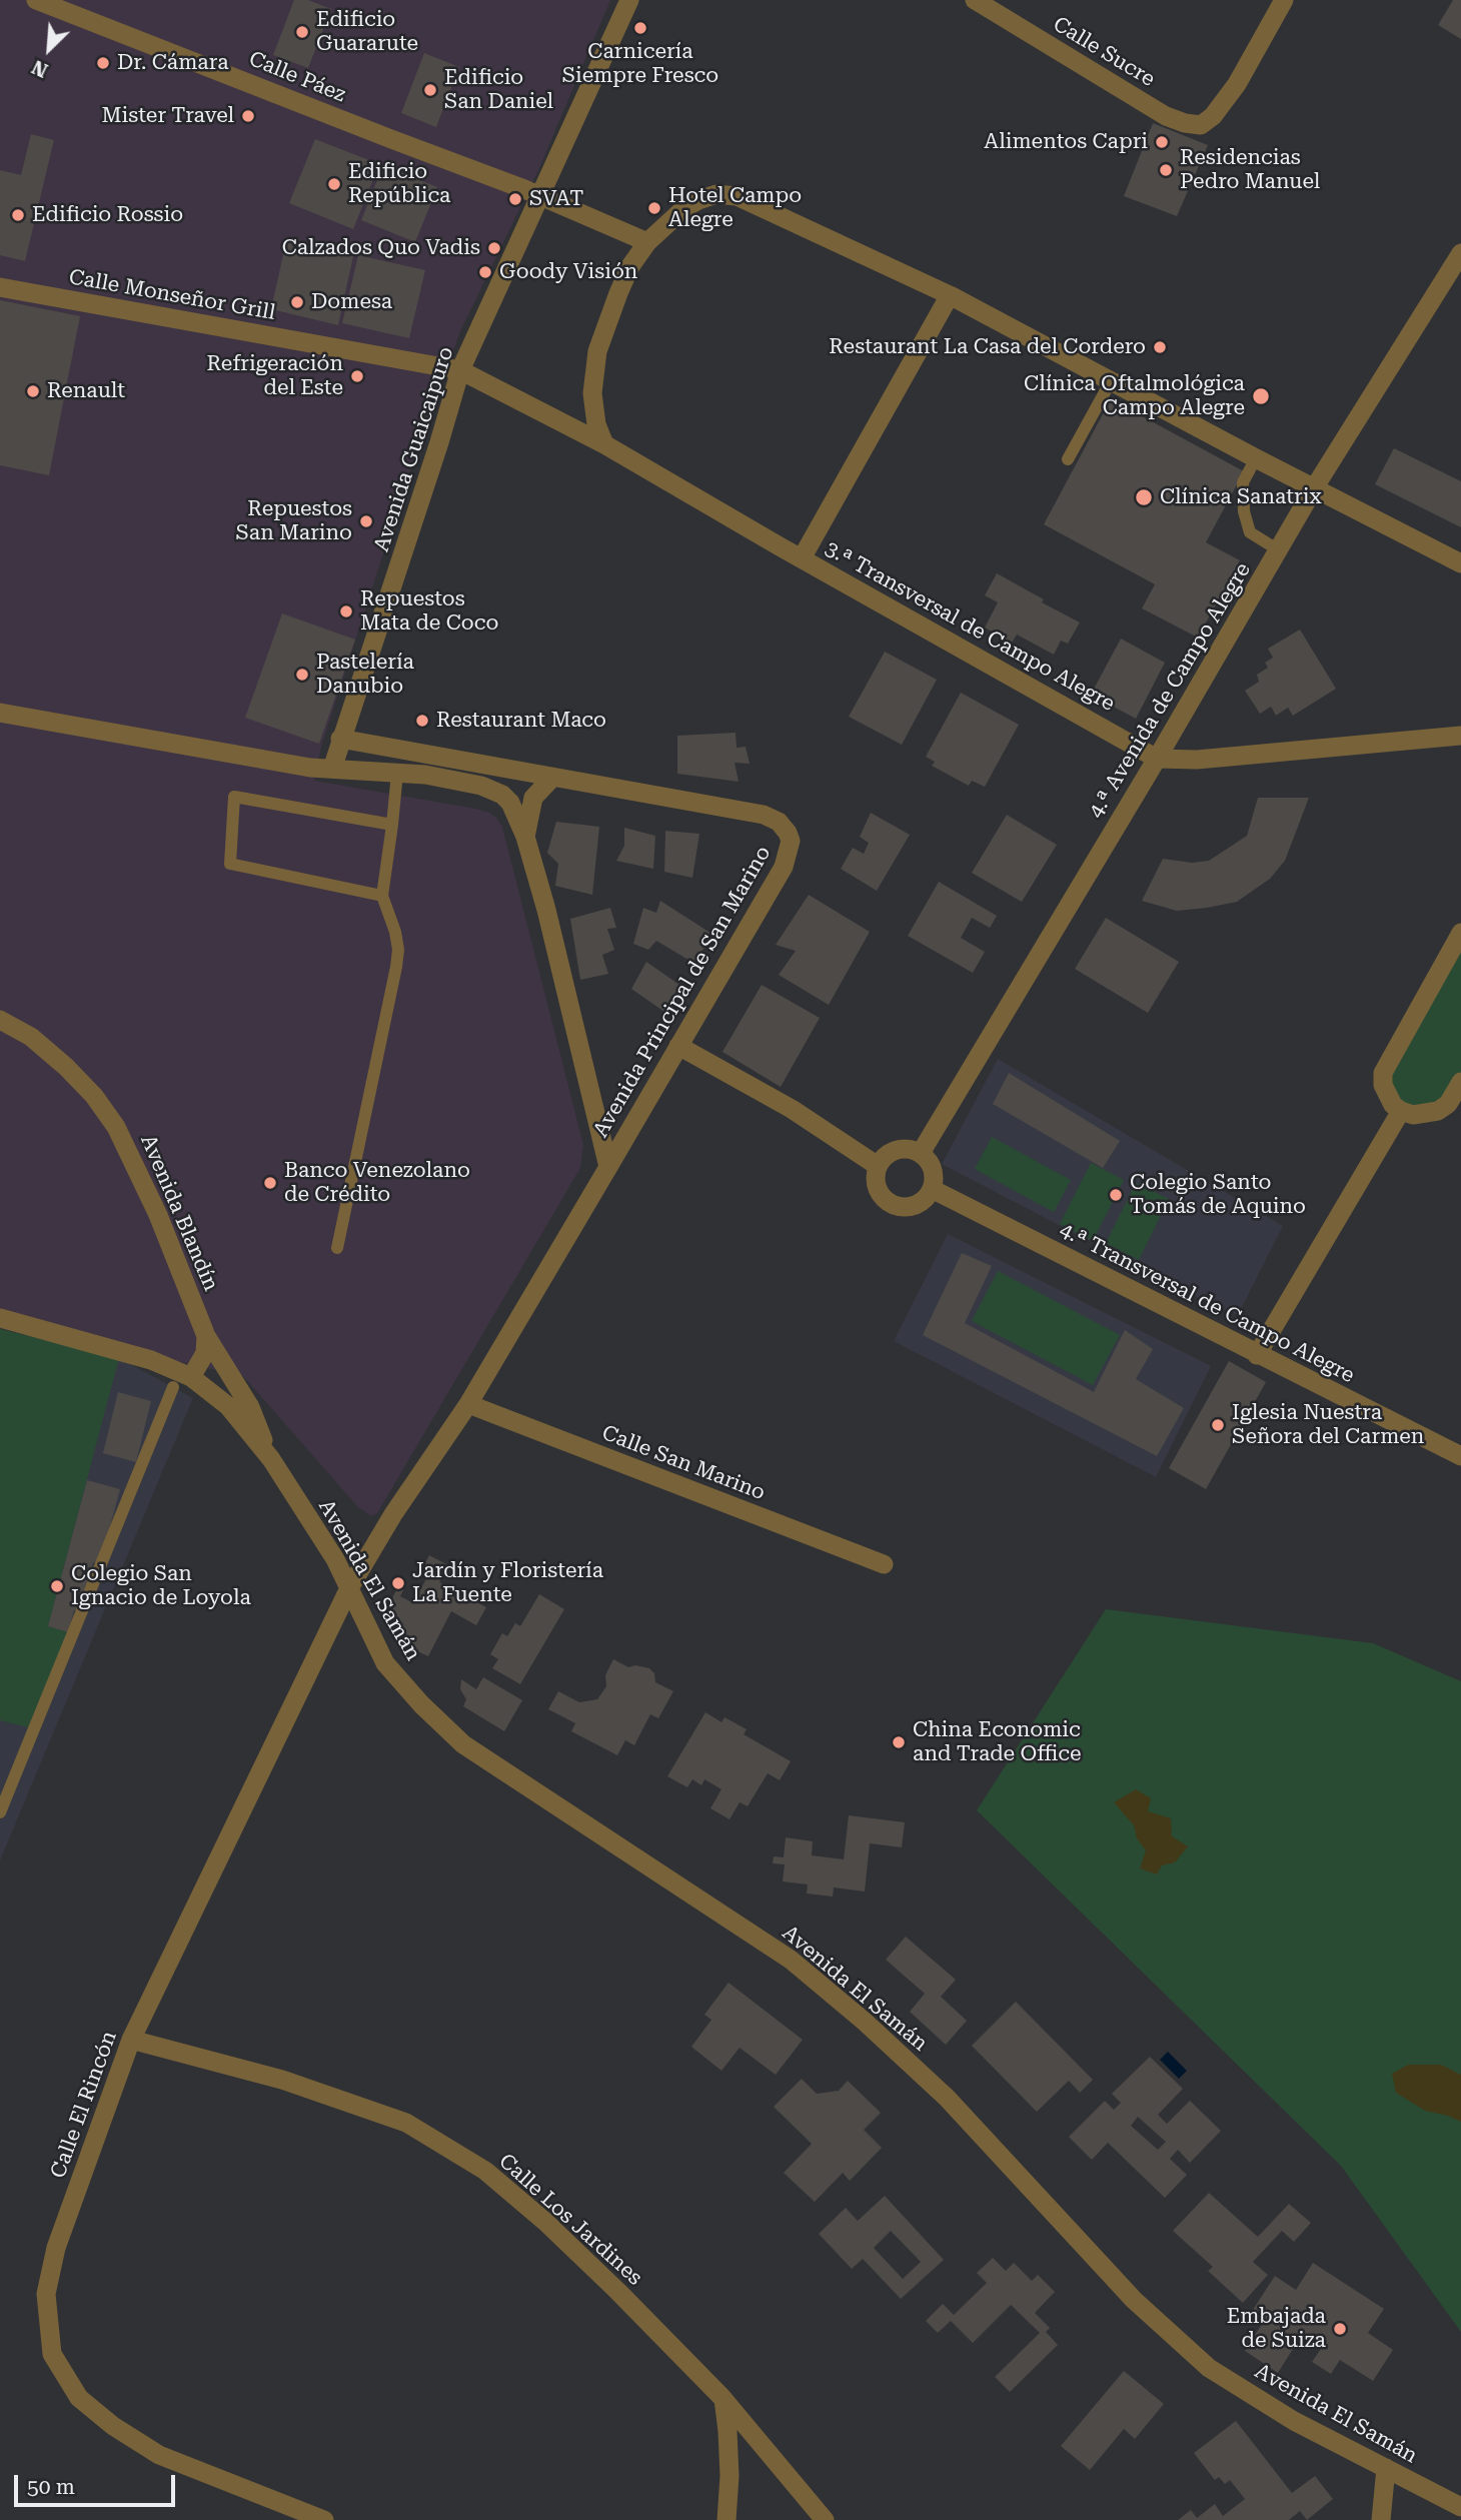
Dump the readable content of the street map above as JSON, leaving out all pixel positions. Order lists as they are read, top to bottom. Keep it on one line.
{"streets":{"street":["Calle Sucre","Calle Páez","Calle Monseñor Grill","Avenida Guaicaipuro","3.ª Transversal de Campo Alegre","4.ª Avenida de Campo Alegre","Avenida Principal de San Marino","Avenida Blandín","4.ª Transversal de Campo Alegre","Calle San Marino","Avenida El Samán","Calle El Rincón","Calle Los Jardines"]},"crossings":[["Calle Páez","Avenida Guaicaipuro"],["Calle Monseñor Grill","Avenida Guaicaipuro"],["Calle Monseñor Grill","3.ª Transversal de Campo Alegre"],["Avenida Guaicaipuro","3.ª Transversal de Campo Alegre"],["Avenida Guaicaipuro","Avenida Principal de San Marino"],["3.ª Transversal de Campo Alegre","4.ª Avenida de Campo Alegre"],["4.ª Avenida de Campo Alegre","4.ª Transversal de Campo Alegre"],["Avenida Principal de San Marino","Calle San Marino"],["Avenida Principal de San Marino","Avenida El Samán"],["Avenida Principal de San Marino","Calle El Rincón"],["Avenida Blandín","Avenida El Samán"],["Avenida El Samán","Calle El Rincón"],["Calle El Rincón","Calle Los Jardines"]],"places":["Carnicería Siempre Fresco","Edificio Guararute","Dr. Cámara","Edificio San Daniel","Mister Travel","Alimentos Capri","Residencias Pedro Manuel","Edificio República","SVAT","Hotel Campo Alegre","Edificio Rossio","Calzados Quo Vadis","Goody Visión","Domesa","Restaurant La Casa del Cordero","Refrigeración del Este","Renault","Clínica Oftalmológica Campo Alegre","Clínica Sanatrix","Repuestos San Marino","Repuestos Mata de Coco","Pastelería Danubio","Restaurant Maco","Banco Venezolano de Crédito","Colegio Santo Tomás de Aquino","Iglesia Nuestra Señora del Carmen","Jardín y Floristería La Fuente","Colegio San Ignacio de Loyola","China Economic and Trade Office","Embajada de Suiza"],"scale_bar":"50 m","north":"bottom left"}
